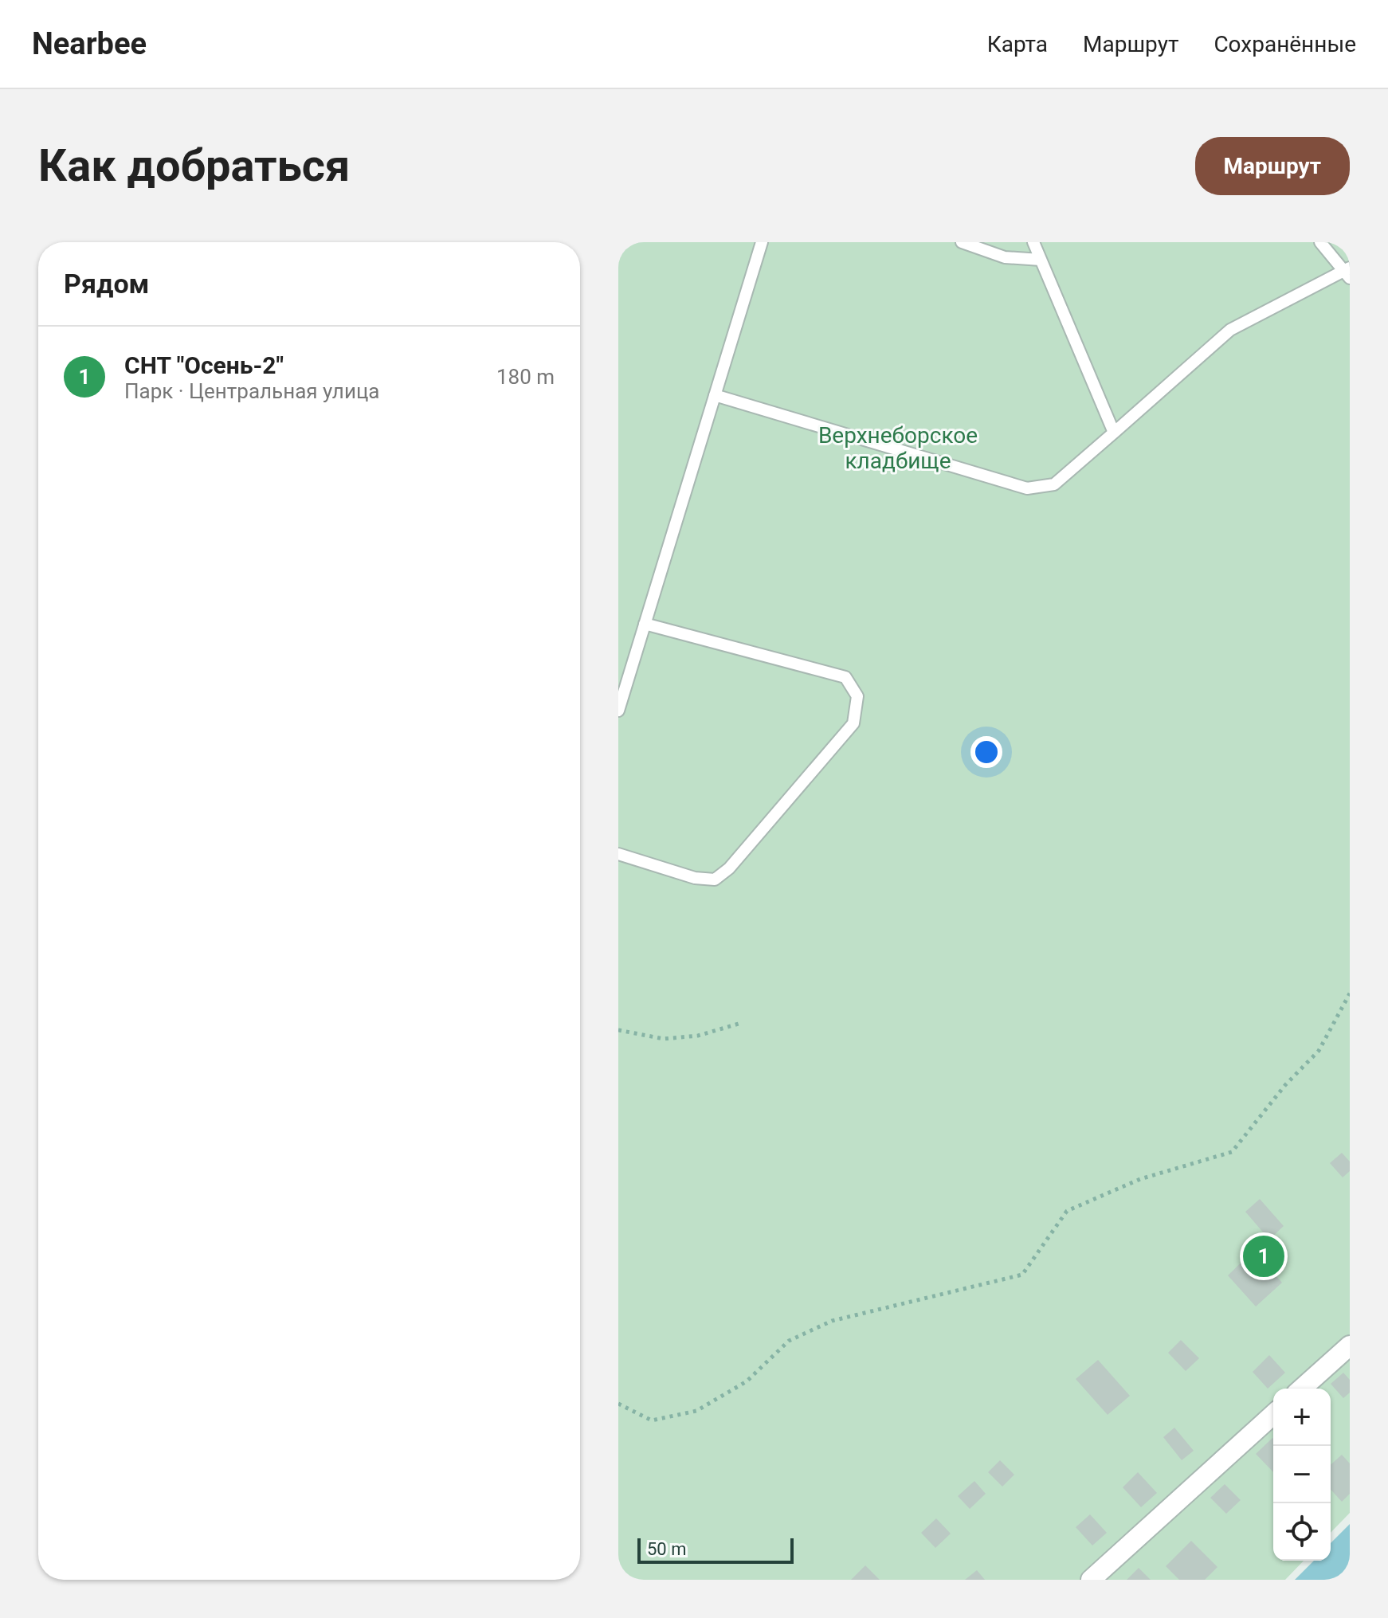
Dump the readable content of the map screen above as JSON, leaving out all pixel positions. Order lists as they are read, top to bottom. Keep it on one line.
{"parks":["Верхнеборское кладбище"],"scale_bar":"50 m","page":{"header":"Nearbee","nav":["Карта","Маршрут","Сохранённые"],"buttons":"Маршрут","title":"Как добраться","heading":"Рядом","list":[{"mark":"1","name":"СНТ \"Осень-2\"","note":"Парк · Центральная улица","value":"180 m"}],"pins":"1","map_buttons":["+","−"],"scale":"50 m"}}
